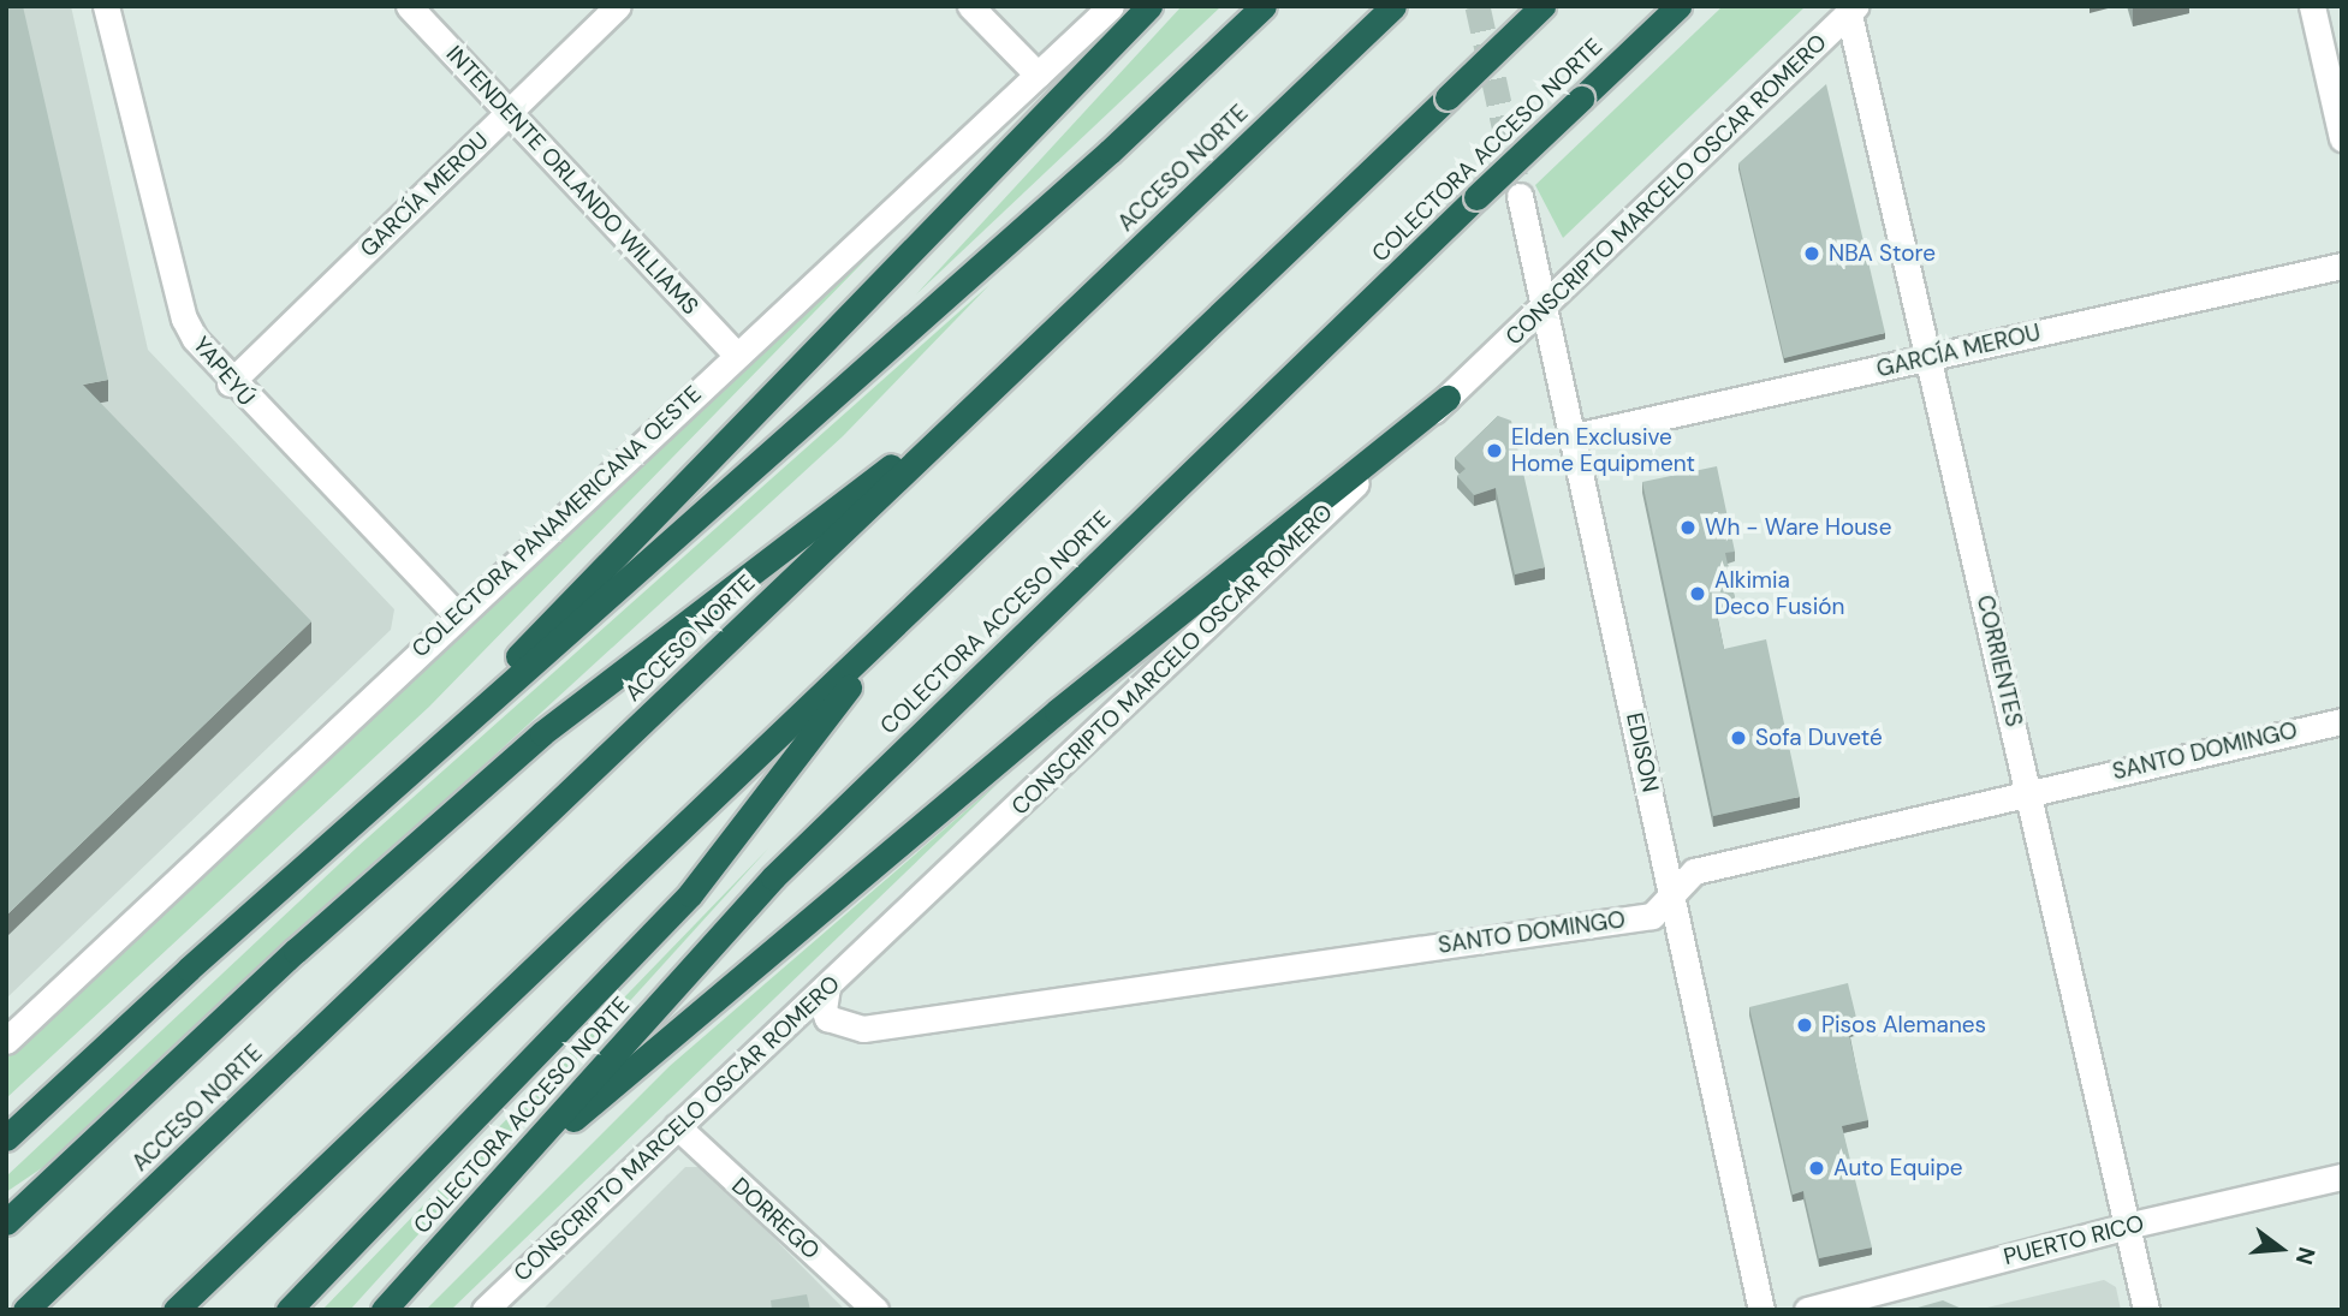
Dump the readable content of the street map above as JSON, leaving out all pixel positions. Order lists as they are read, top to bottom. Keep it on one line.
{"streets":{"highway":["COLECTORA ACCESO NORTE","ACCESO NORTE"],"street":["INTENDENTE ORLANDO WILLIAMS","CONSCRIPTO MARCELO OSCAR ROMERO","GARCÍA MEROU","YAPEYÚ","COLECTORA PANAMERICANA OESTE","CORRIENTES","SANTO DOMINGO","EDISON","DORREGO","PUERTO RICO"]},"crossings":[["INTENDENTE ORLANDO WILLIAMS","GARCÍA MEROU"],["INTENDENTE ORLANDO WILLIAMS","COLECTORA PANAMERICANA OESTE"],["CONSCRIPTO MARCELO OSCAR ROMERO","CORRIENTES"],["CONSCRIPTO MARCELO OSCAR ROMERO","SANTO DOMINGO"],["CONSCRIPTO MARCELO OSCAR ROMERO","EDISON"],["CONSCRIPTO MARCELO OSCAR ROMERO","DORREGO"],["GARCÍA MEROU","YAPEYÚ"],["GARCÍA MEROU","CORRIENTES"],["GARCÍA MEROU","EDISON"],["YAPEYÚ","COLECTORA PANAMERICANA OESTE"],["CORRIENTES","SANTO DOMINGO"],["CORRIENTES","PUERTO RICO"],["SANTO DOMINGO","EDISON"]],"places":["NBA Store","Elden Exclusive Home Equipment","Wh - Ware House","Alkimia Deco Fusión","Sofa Duveté","Pisos Alemanes","Auto Equipe"],"north":"right"}
